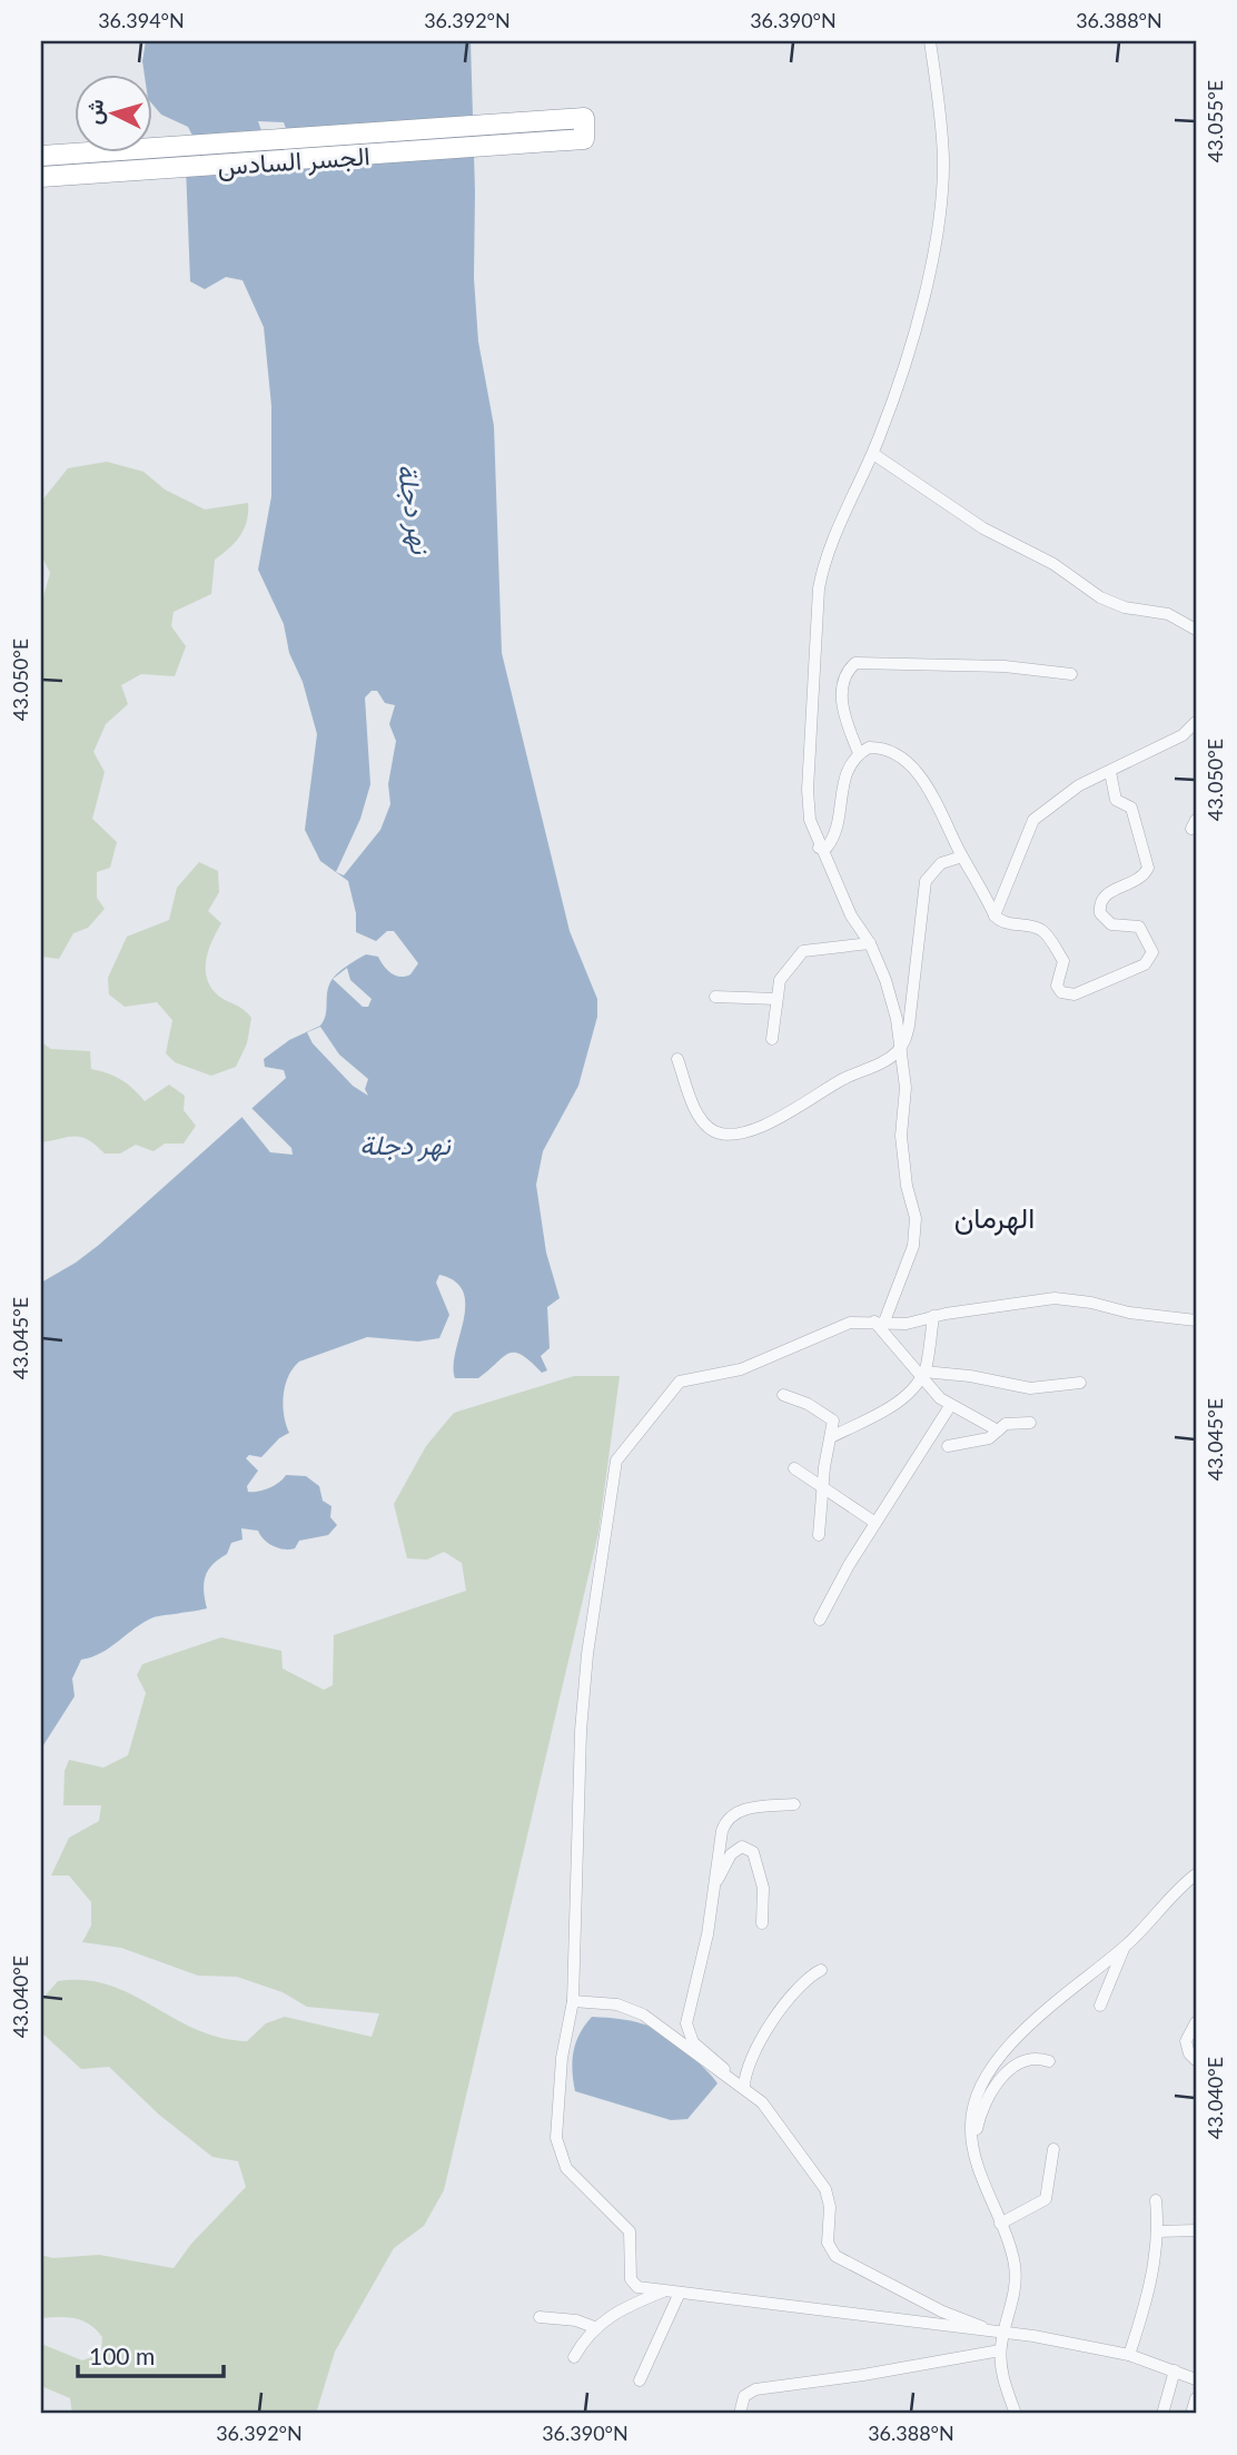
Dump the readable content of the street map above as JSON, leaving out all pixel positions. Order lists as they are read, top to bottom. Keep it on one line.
{"streets":{"highway":["الجسر السادس"]},"districts":["الهرمان"],"water":["نهر دجلة"],"scale_bar":"100 m","north":"left","coordinates":["36.394°N","36.392°N","36.390°N","36.388°N","43.055°E","43.050°E","43.045°E","43.040°E"]}
